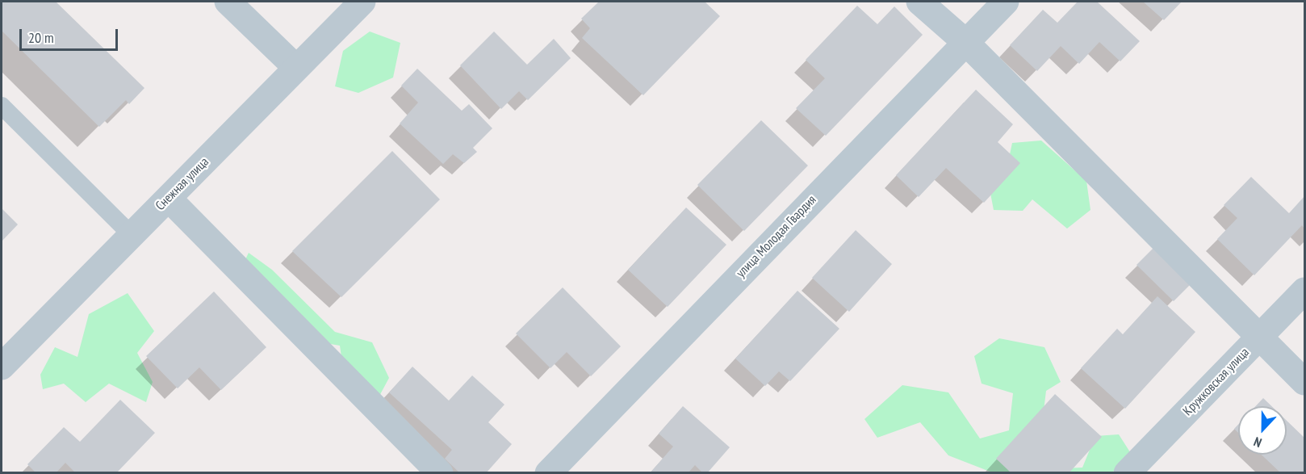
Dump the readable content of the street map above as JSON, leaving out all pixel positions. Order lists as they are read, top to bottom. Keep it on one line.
{"streets":{"street":["Снежная улица","улица Молодая Гвардия","Кружковская улица"]},"scale_bar":"20 m","north":"bottom"}
